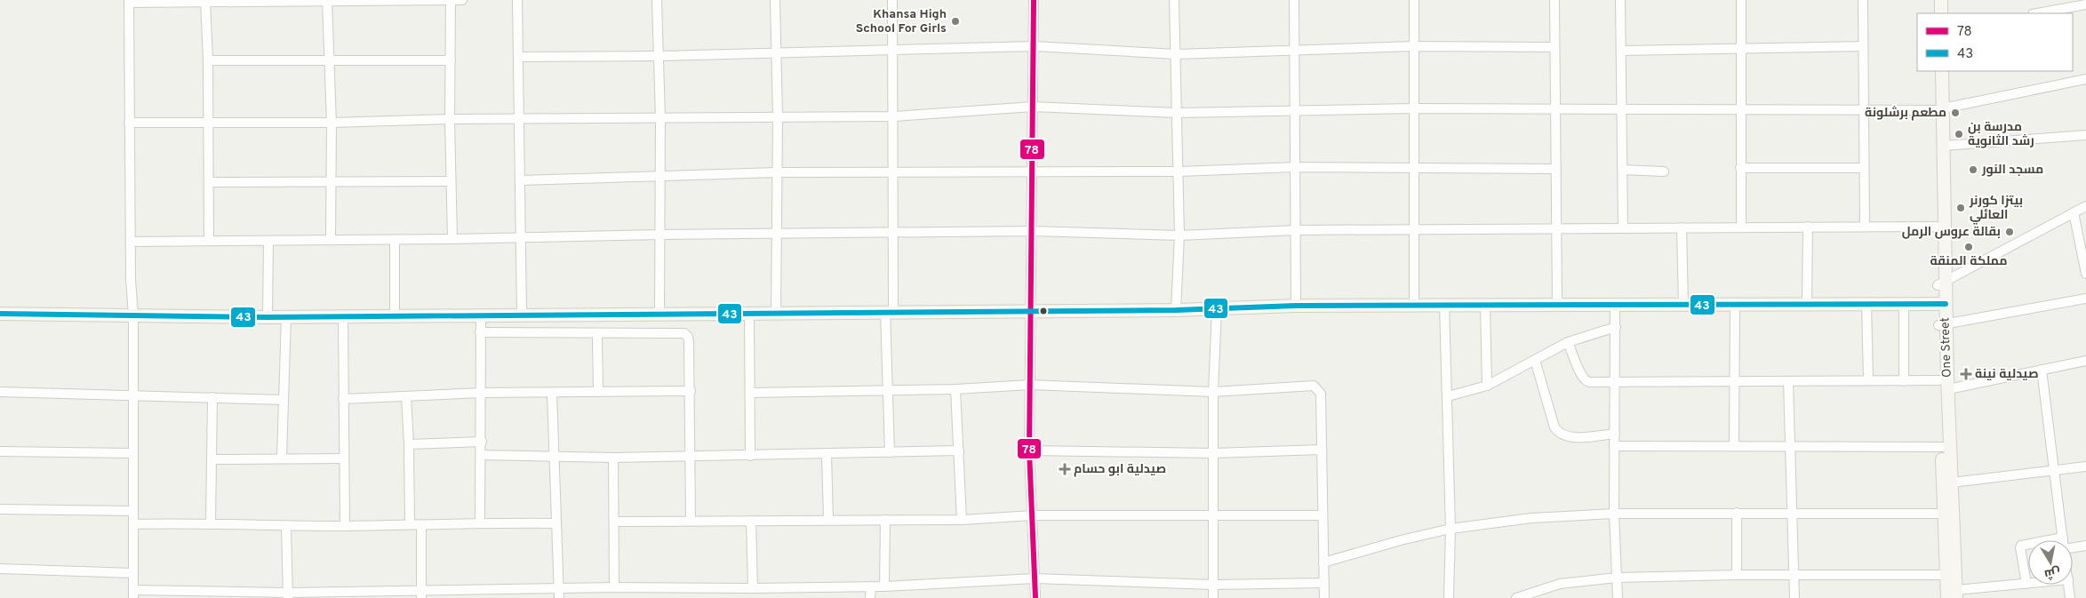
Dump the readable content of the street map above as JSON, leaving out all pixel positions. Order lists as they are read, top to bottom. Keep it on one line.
{"streets":{"street":["One Street"]},"places":{"other":["Khansa High School For Girls","مطعم برشلونة","مدرسة بن رشد الثانوية","مسجد النور","بيتزا كورنر العائلي","بقالة عروس الرمل","مملكة المنقة"],"health":["صيدلية نينة","صيدلية ابو حسام"]},"lines":["transit line 78","transit line 43"],"legend":["78","43"],"north":"bottom"}
